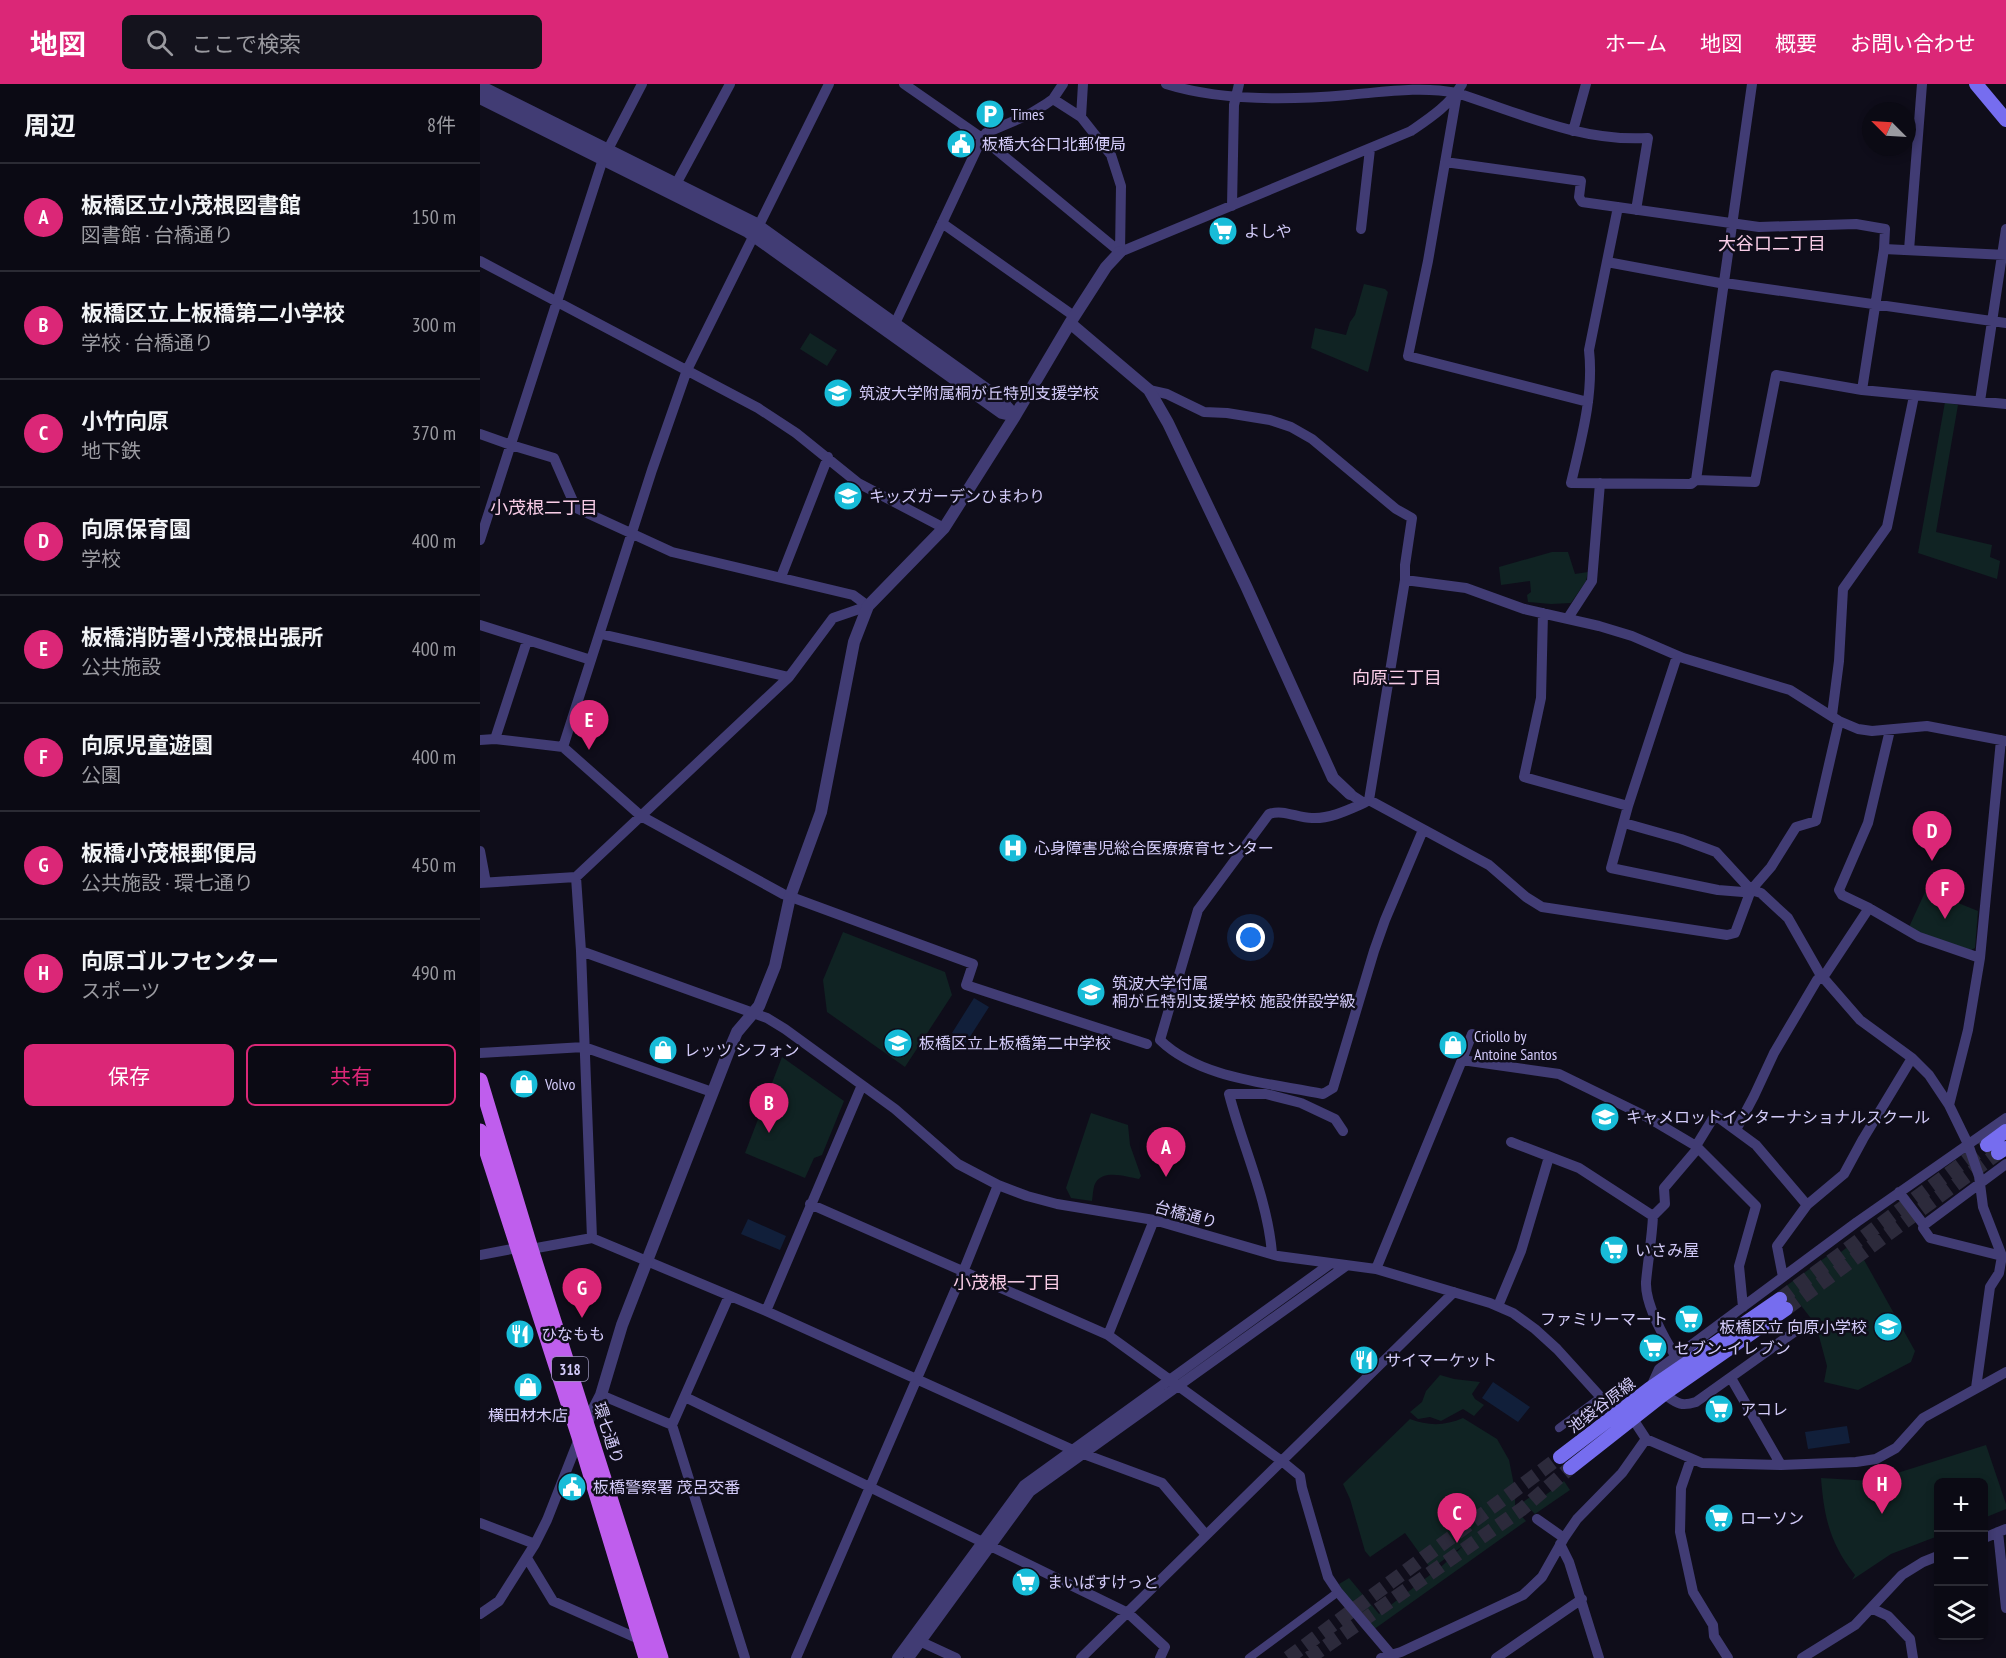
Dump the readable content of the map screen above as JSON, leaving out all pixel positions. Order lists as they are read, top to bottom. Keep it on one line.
{"streets":{"main road":["318","池袋谷原線","環七通り"],"street":["台橋通り"]},"crossings":[["台橋通り","池袋谷原線"]],"districts":["大谷口二丁目","小茂根二丁目","向原三丁目","小茂根一丁目"],"places":{"parking":["Times"],"public building":["板橋大谷口北郵便局","板橋警察署 茂呂交番"],"supermarket":["よしや","いさみ屋","ファミリーマート","セブン-イレブン","アコレ","ローソン","まいばすけっと"],"school or university":["筑波大学附属桐が丘特別支援学校","キッズガーデンひまわり","筑波大学付属 桐が丘特別支援学校 施設併設学級","板橋区立上板橋第二中学校","キャメロットインターナショナルスクール","板橋区立 向原小学校"],"hospital":["心身障害児総合医療療育センター"],"shop":["Criollo by Antoine Santos","レッツ シフォン","Volvo","横田材木店"],"restaurant":["ひなもも","サイマーケット"]},"north":"top left","page":{"header":"地図","search":"ここで検索","nav":["ホーム","地図","概要","お問い合わせ"],"heading":["周辺","8件"],"list":[{"mark":"A","name":"板橋区立小茂根図書館","note":"図書館 · 台橋通り","value":"150 m"},{"mark":"B","name":"板橋区立上板橋第二小学校","note":"学校 · 台橋通り","value":"300 m"},{"mark":"C","name":"小竹向原","note":"地下鉄","value":"370 m"},{"mark":"D","name":"向原保育園","note":"学校","value":"400 m"},{"mark":"E","name":"板橋消防署小茂根出張所","note":"公共施設","value":"400 m"},{"mark":"F","name":"向原児童遊園","note":"公園","value":"400 m"},{"mark":"G","name":"板橋小茂根郵便局","note":"公共施設 · 環七通り","value":"450 m"},{"mark":"H","name":"向原ゴルフセンター","note":"スポーツ","value":"490 m"}],"pins":["E","D","F","B","A","G","H","C"],"buttons":["保存","共有"],"map_buttons":["+","−"]}}
